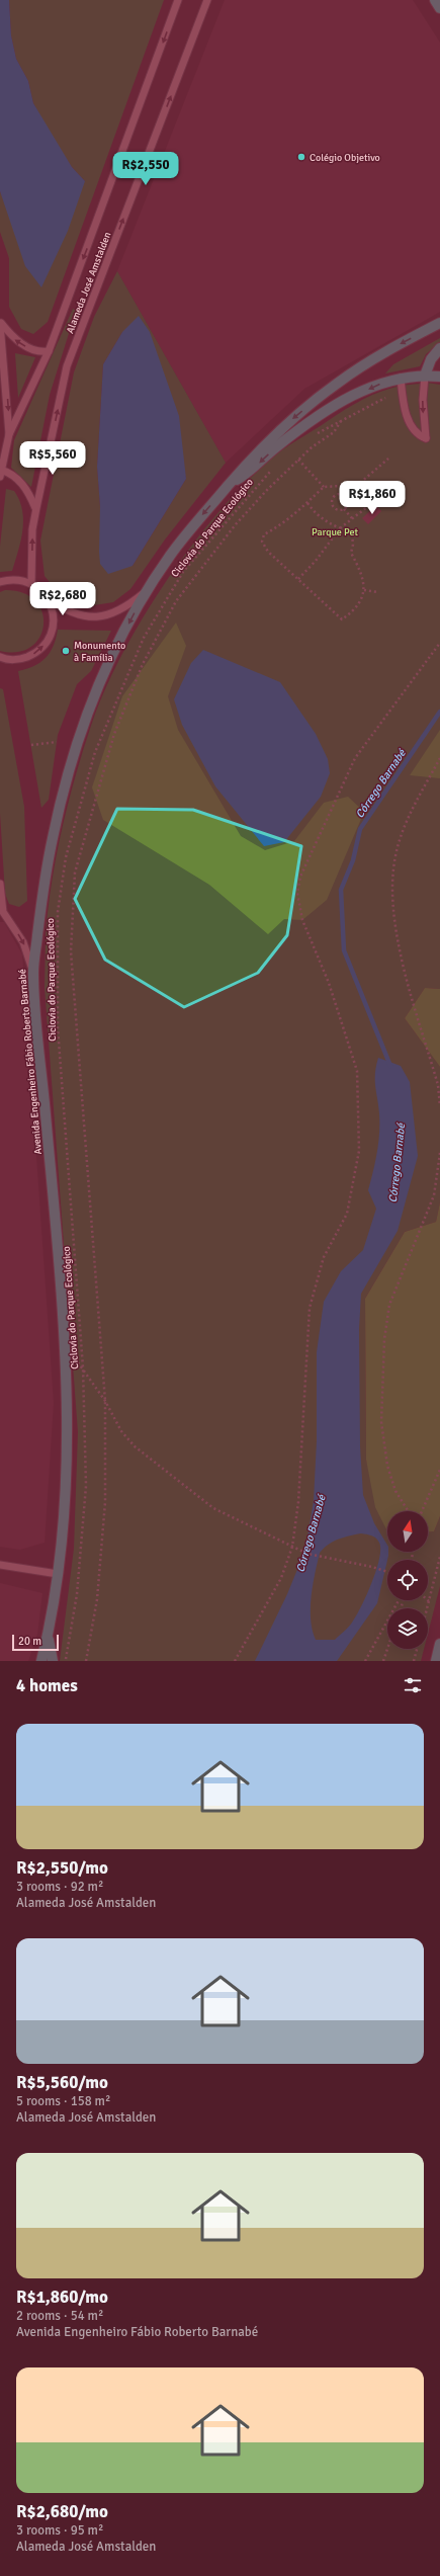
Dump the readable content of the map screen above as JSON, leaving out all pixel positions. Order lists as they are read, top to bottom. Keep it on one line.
{"streets":{"main road":["Avenida Engenheiro Fábio Roberto Barnabé"],"street":["Alameda José Amstalden"],"path":["Ciclovia do Parque Ecológico"]},"one_way":["Avenida Engenheiro Fábio Roberto Barnabé"],"water":["Córrego Barnabé"],"parks":["Parque Pet"],"places":["Colégio Objetivo","Monumento à Família"],"scale_bar":"20 m","north":"top","page":{"price":["R$2,550","R$5,560","R$1,860","R$2,680"],"scale":"20 m","heading":"4 homes","list":[{"name":"R$2,550/mo","note":"3 rooms · 92 m² · Alameda José Amstalden"},{"name":"R$5,560/mo","note":"5 rooms · 158 m² · Alameda José Amstalden"},{"name":"R$1,860/mo","note":"2 rooms · 54 m² · Avenida Engenheiro Fábio Roberto Barnabé"},{"name":"R$2,680/mo","note":"3 rooms · 95 m² · Alameda José Amstalden"}]}}
